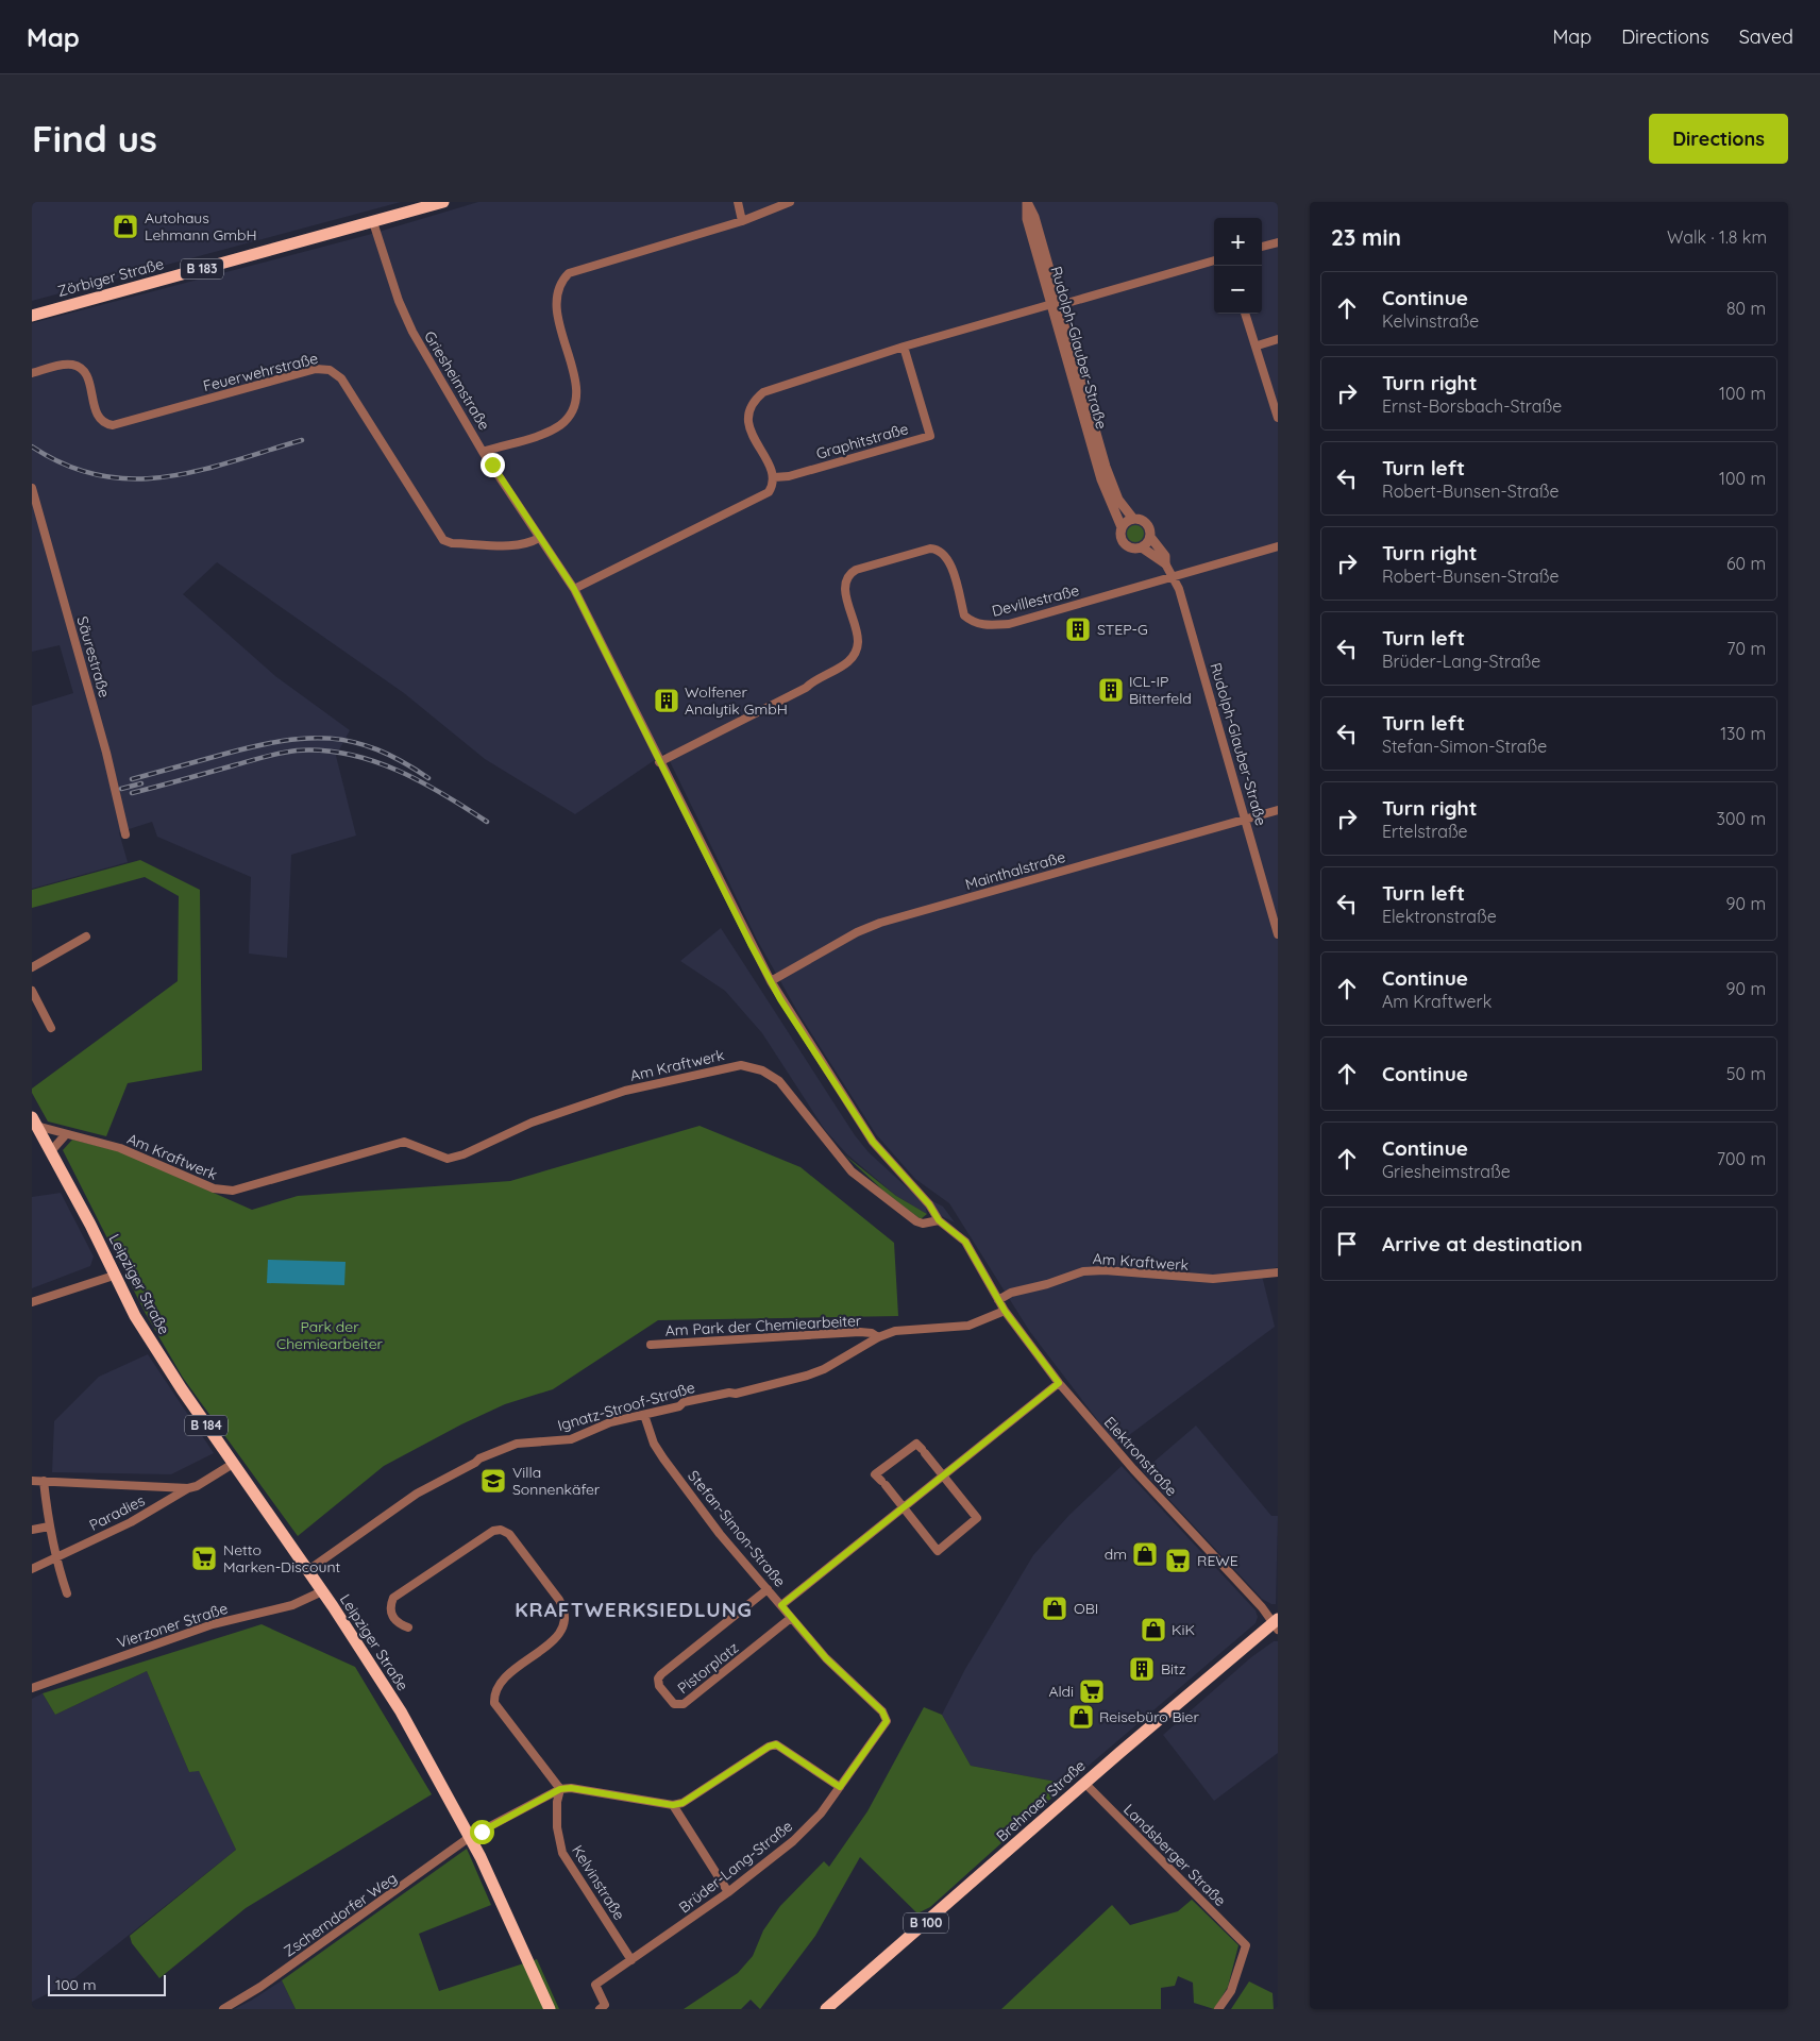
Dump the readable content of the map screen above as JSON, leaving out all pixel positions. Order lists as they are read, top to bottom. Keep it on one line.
{"streets":{"main road":["B 183","Zörbiger Straße","Leipziger Straße","B 184","Brehnaer Straße","B 100"],"street":["Rudolph-Glauber-Straße","Feuerwehrstraße","Griesheimstraße","Graphitstraße","Devillestraße","Säurestraße","Mainthalstraße","Am Kraftwerk","Am Park der Chemiearbeiter","Ignatz-Stroof-Straße","Elektronstraße","Paradies","Stefan-Simon-Straße","Vierzoner Straße","Pistorplatz","Landsberger Straße","Brüder-Lang-Straße","Kelvinstraße","Zscherndorfer Weg"]},"crossings":[["Zörbiger Straße","Griesheimstraße"],["Rudolph-Glauber-Straße","Devillestraße"],["Rudolph-Glauber-Straße","Mainthalstraße"],["Feuerwehrstraße","Griesheimstraße"],["Griesheimstraße","Devillestraße"],["Griesheimstraße","Mainthalstraße"],["Griesheimstraße","Am Kraftwerk"],["Am Kraftwerk","Leipziger Straße"],["Am Kraftwerk","Elektronstraße"],["Leipziger Straße","Ignatz-Stroof-Straße"],["Leipziger Straße","Paradies"],["Leipziger Straße","Vierzoner Straße"],["Leipziger Straße","Zscherndorfer Weg"],["Am Park der Chemiearbeiter","Ignatz-Stroof-Straße"],["Ignatz-Stroof-Straße","Elektronstraße"],["Ignatz-Stroof-Straße","Stefan-Simon-Straße"],["Elektronstraße","Brehnaer Straße"],["Stefan-Simon-Straße","Pistorplatz"],["Stefan-Simon-Straße","Brüder-Lang-Straße"],["Brehnaer Straße","Landsberger Straße"],["Brüder-Lang-Straße","Kelvinstraße"]],"districts":["KRAFTWERKSIEDLUNG"],"parks":["Park der Chemiearbeiter"],"places":{"shop":["Autohaus Lehmann GmbH","dm","OBI","KiK","Reisebüro Bier"],"building":["STEP-G","ICL-IP Bitterfeld","Wolfener Analytik GmbH","Bitz"],"school or university":["Villa Sonnenkäfer"],"supermarket":["Netto Marken-Discount","REWE","Aldi"]},"scale_bar":"100 m","page":{"header":"Map","nav":["Map","Directions","Saved"],"buttons":"Directions","title":"Find us","heading":["23 min","Walk · 1.8 km"],"map_buttons":["+","−"],"list":[["Continue","Kelvinstraße","80 m"],["Turn right","Ernst-Borsbach-Straße","100 m"],["Turn left","Robert-Bunsen-Straße","100 m"],["Turn right","Robert-Bunsen-Straße","60 m"],["Turn left","Brüder-Lang-Straße","70 m"],["Turn left","Stefan-Simon-Straße","130 m"],["Turn right","Ertelstraße","300 m"],["Turn left","Elektronstraße","90 m"],["Continue","Am Kraftwerk","90 m"],["Continue","50 m"],["Continue","Griesheimstraße","700 m"],"Arrive at destination"],"scale":"100 m"}}
